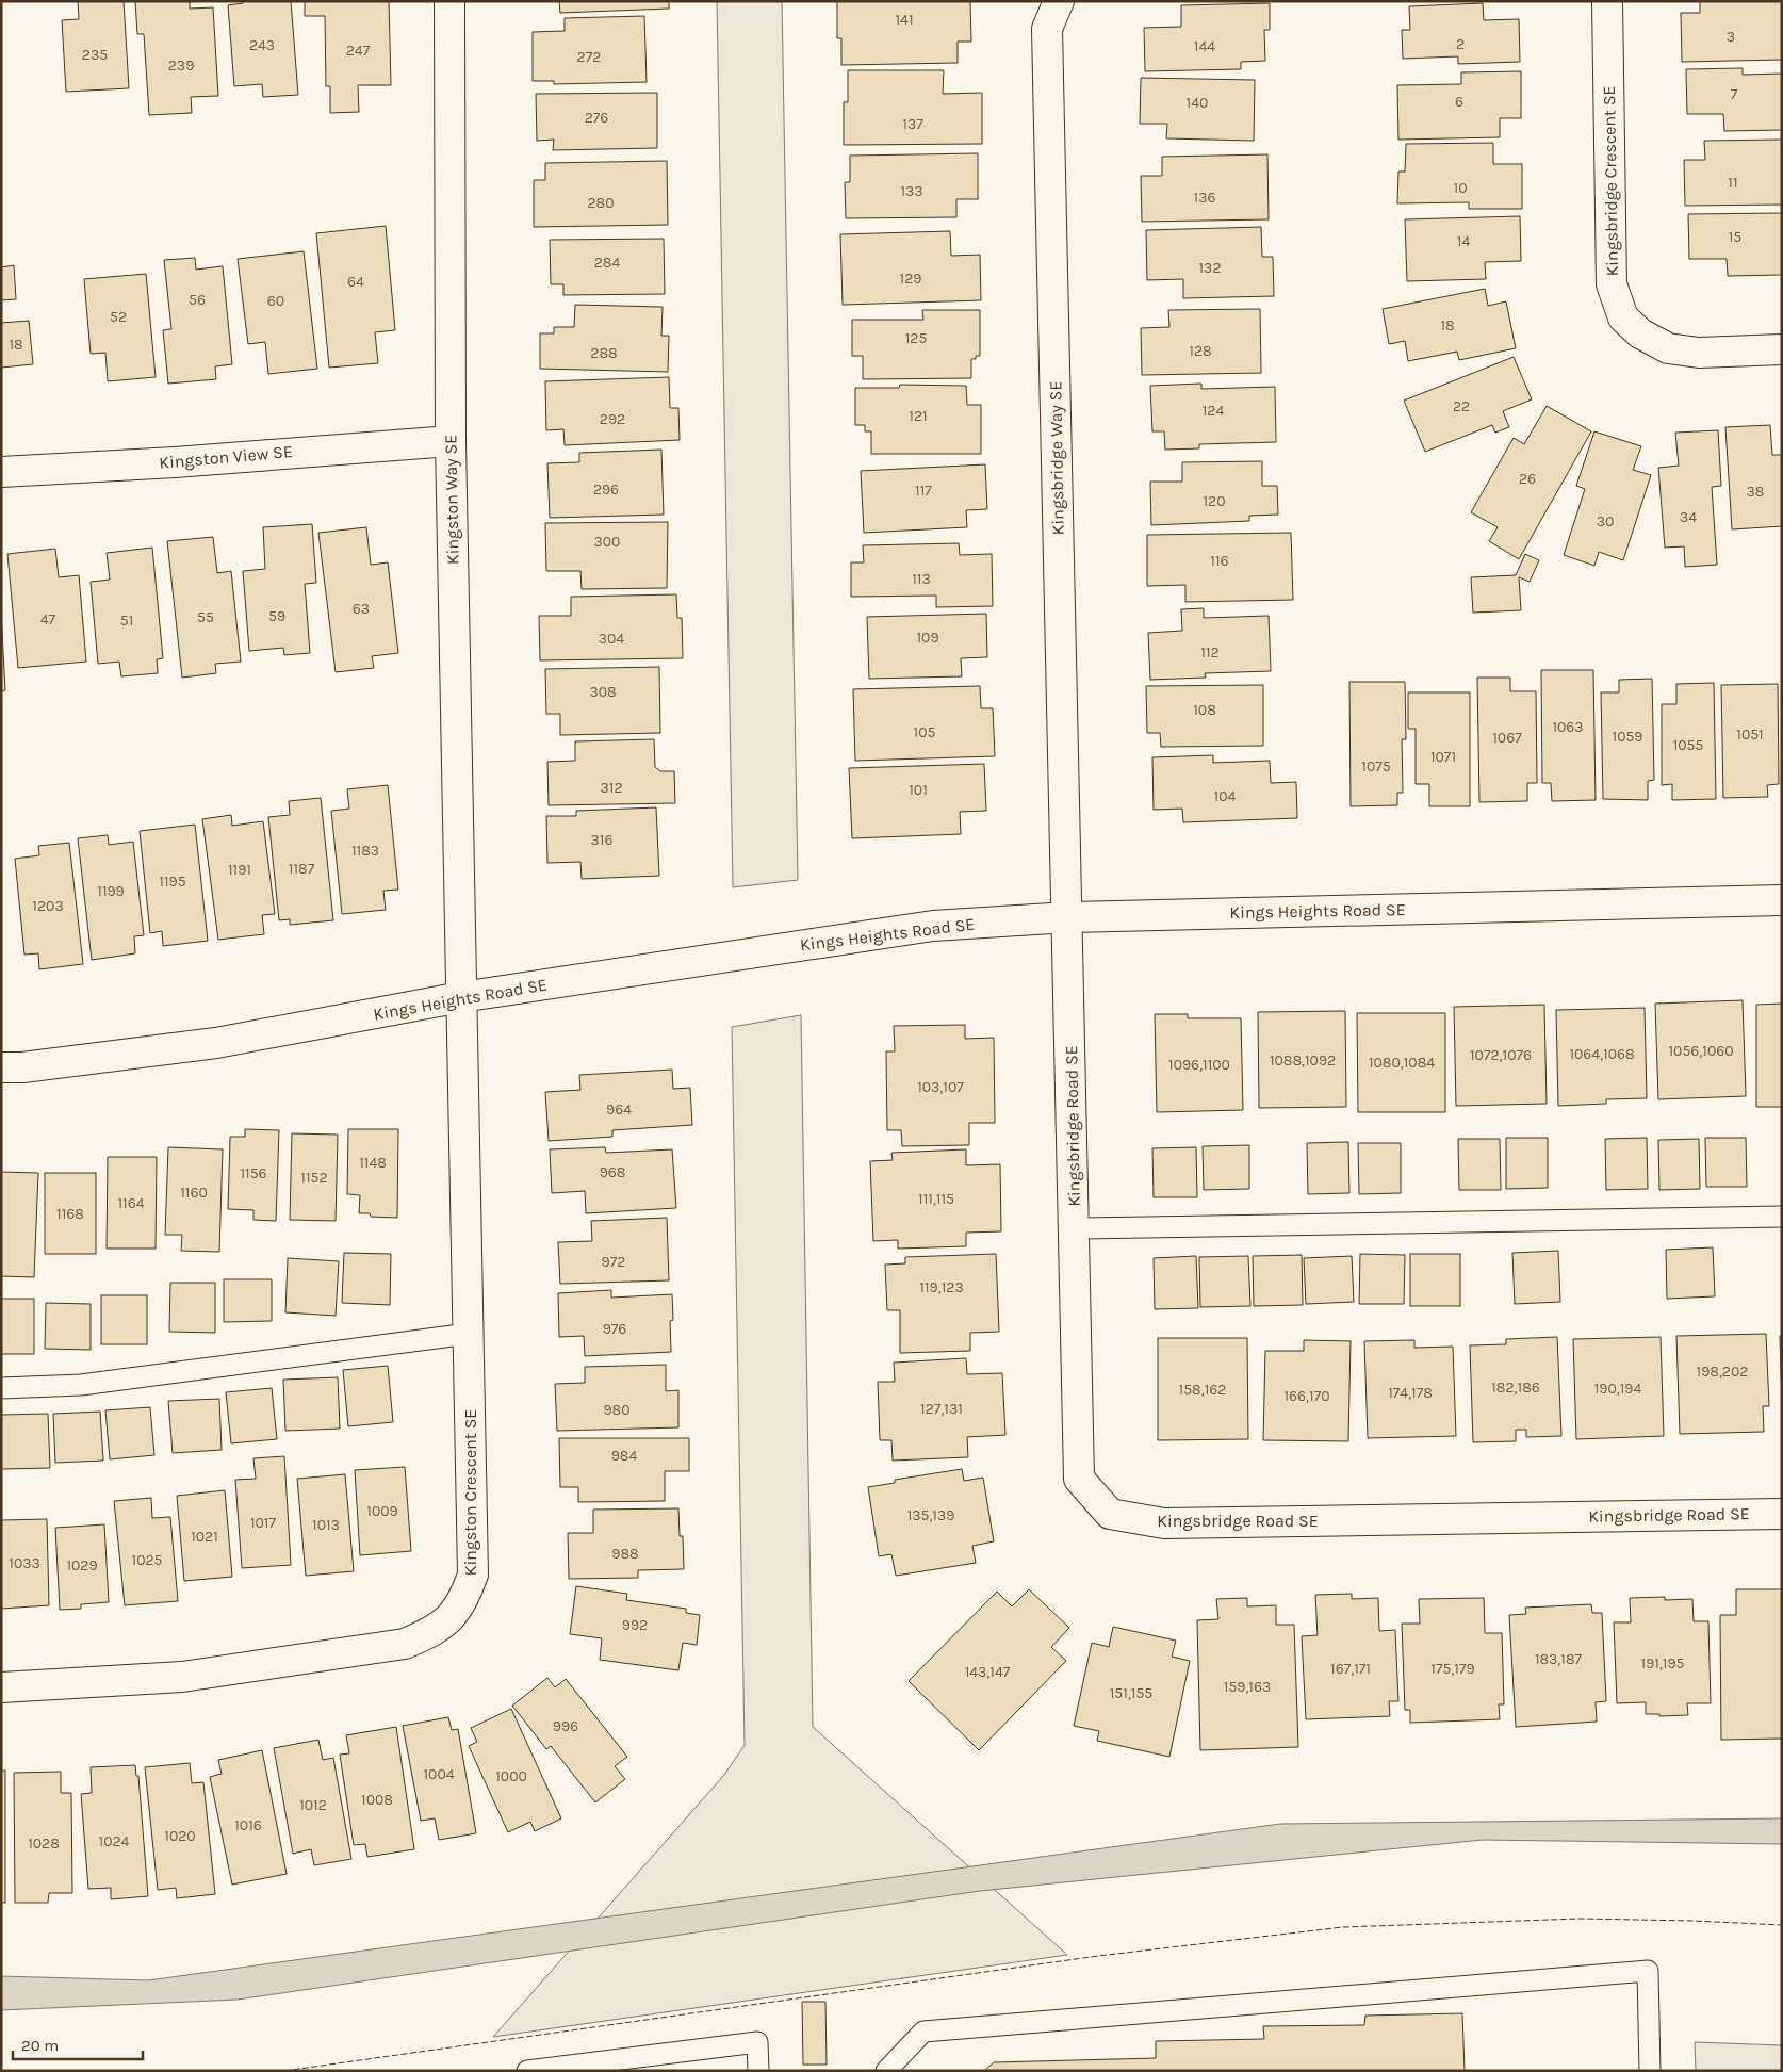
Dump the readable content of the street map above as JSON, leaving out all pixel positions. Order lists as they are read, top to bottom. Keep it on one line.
{"streets":{"street":["Kingsbridge Crescent SE","Kingston View SE","Kingsbridge Way SE","Kingston Way SE","Kings Heights Road SE","Kingsbridge Road SE","Kingston Crescent SE"]},"crossings":[["Kingston View SE","Kingston Way SE"],["Kingsbridge Way SE","Kings Heights Road SE"],["Kingsbridge Way SE","Kingsbridge Road SE"],["Kingston Way SE","Kings Heights Road SE"],["Kingston Way SE","Kingston Crescent SE"],["Kings Heights Road SE","Kingsbridge Road SE"],["Kings Heights Road SE","Kingston Crescent SE"]],"house_numbers":["141","3","2","243","144","247","235","272","239","7","6","140","276","137","11","10","133","136","280","15","14","284","132","129","64","56","60","52","18","125","18","128","288","22","124","121","292","26","296","117","38","120","34","30","300","116","113","63","59","55","47","51","109","304","112","308","108","1063","105","1051","1059","1067","1055","1071","1075","312","101","104","316","1183","1187","1191","1195","1199","1203","1056,1060","1064,1068","1072,1076","1088,1092","1080,1084","1096,1100","103,107","964","1148","968","1156","1152","1160","111,115","1164","1168","972","119,123","976","198,202","182,186","190,194","158,162","174,178","166,170","127,131","980","984","1009","135,139","1017","1013","1021","988","1025","1033","1029","992","183,187","191,195","167,171","175,179","143,147","159,163","151,155","996","1004","1000","1008","1012","1016","1020","1024","1028"],"scale_bar":"20 m"}
